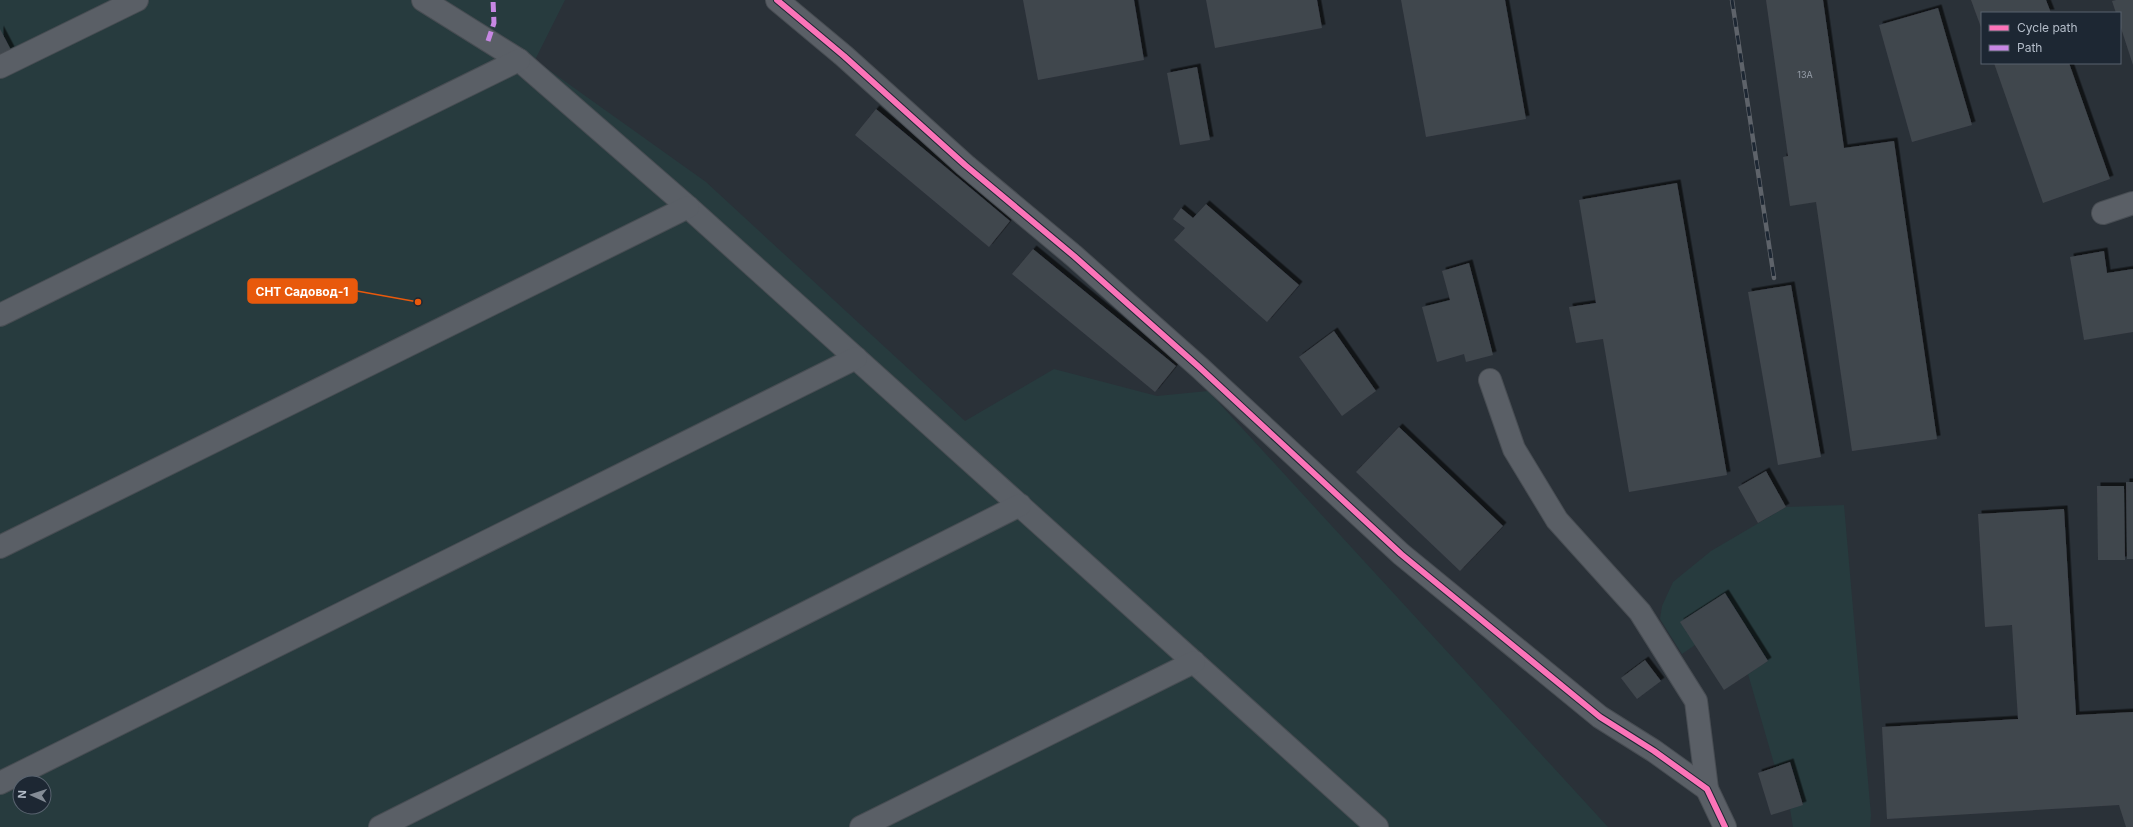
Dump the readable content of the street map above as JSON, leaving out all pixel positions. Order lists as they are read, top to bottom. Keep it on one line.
{"places":["СНТ Садовод-1"],"house_numbers":["13А"],"legend":["Cycle path","Path"],"north":"left"}
